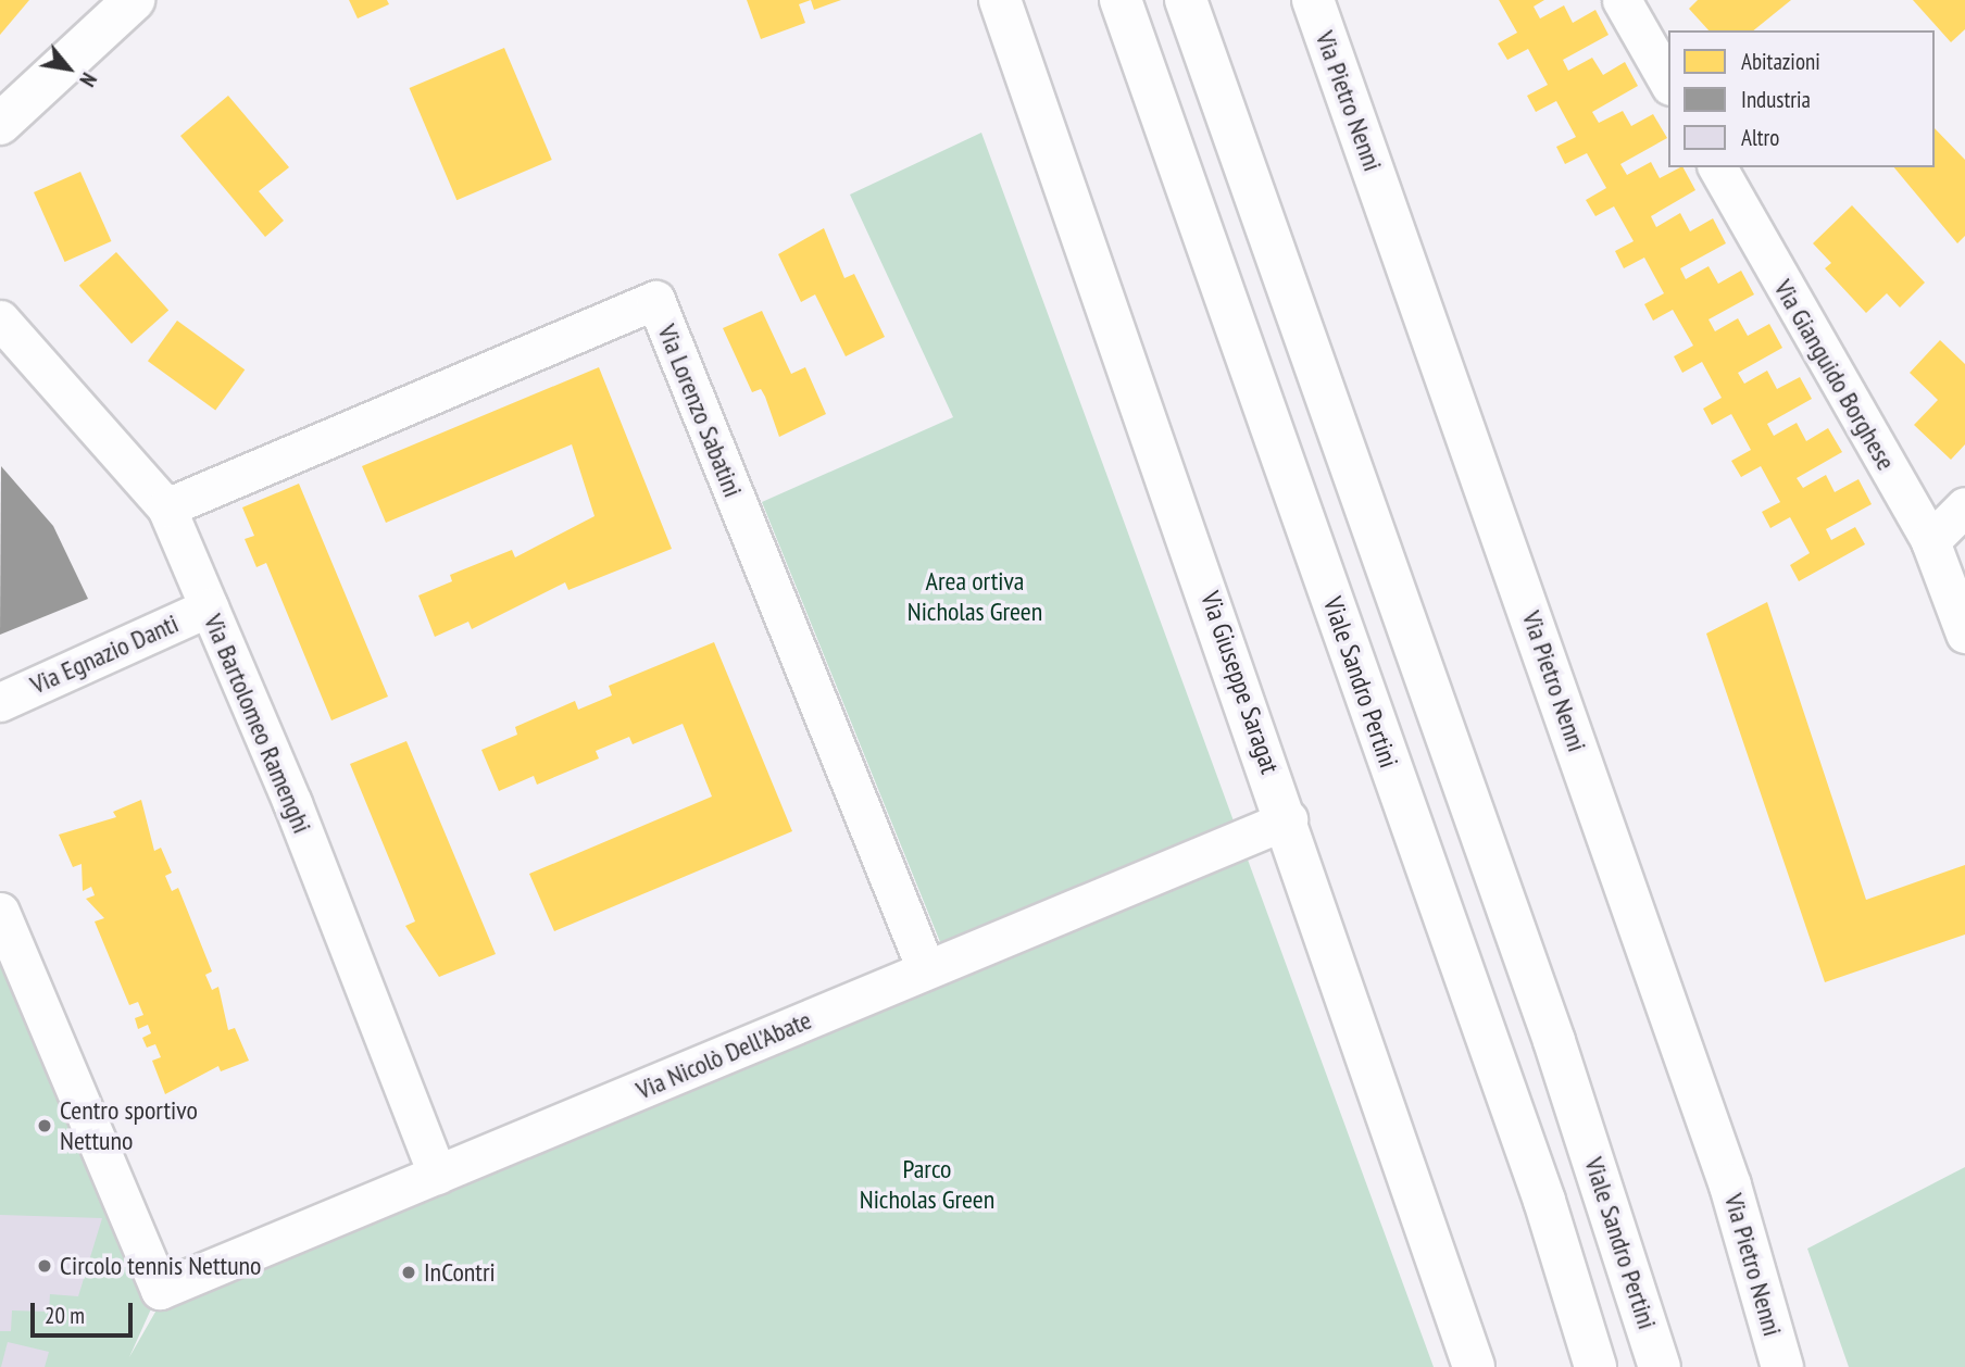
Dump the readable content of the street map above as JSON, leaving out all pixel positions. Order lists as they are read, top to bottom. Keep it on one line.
{"streets":{"main road":["Via Pietro Nenni","Via Giuseppe Saragat","Viale Sandro Pertini"],"street":["Via Gianguido Borghese","Via Lorenzo Sabatini","Via Egnazio Danti","Via Bartolomeo Ramenghi","Via Nicolò Dell'Abate"]},"crossings":[["Via Lorenzo Sabatini","Via Bartolomeo Ramenghi"],["Via Lorenzo Sabatini","Via Nicolò Dell'Abate"],["Via Egnazio Danti","Via Bartolomeo Ramenghi"],["Via Giuseppe Saragat","Via Nicolò Dell'Abate"],["Via Bartolomeo Ramenghi","Via Nicolò Dell'Abate"]],"parks":["Area ortiva Nicholas Green","Parco Nicholas Green"],"places":["Centro sportivo Nettuno","Circolo tennis Nettuno","InContri"],"legend":["Abitazioni","Industria","Altro"],"scale_bar":"20 m","north":"bottom right"}
